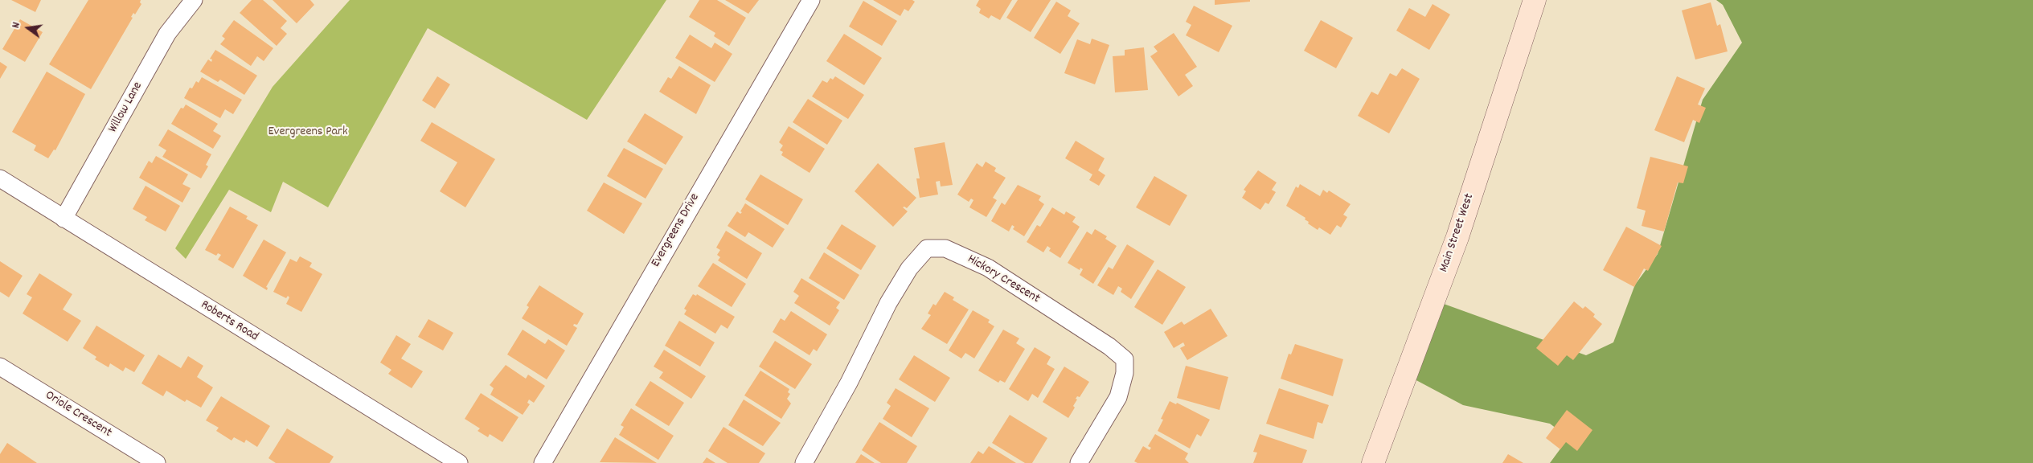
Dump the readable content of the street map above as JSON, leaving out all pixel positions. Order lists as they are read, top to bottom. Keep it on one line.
{"streets":{"main road":["Main Street West"],"street":["Willow Lane","Evergreens Drive","Hickory Crescent","Roberts Road","Oriole Crescent"]},"crossings":[["Willow Lane","Roberts Road"]],"parks":["Evergreens Park"],"north":"left"}
